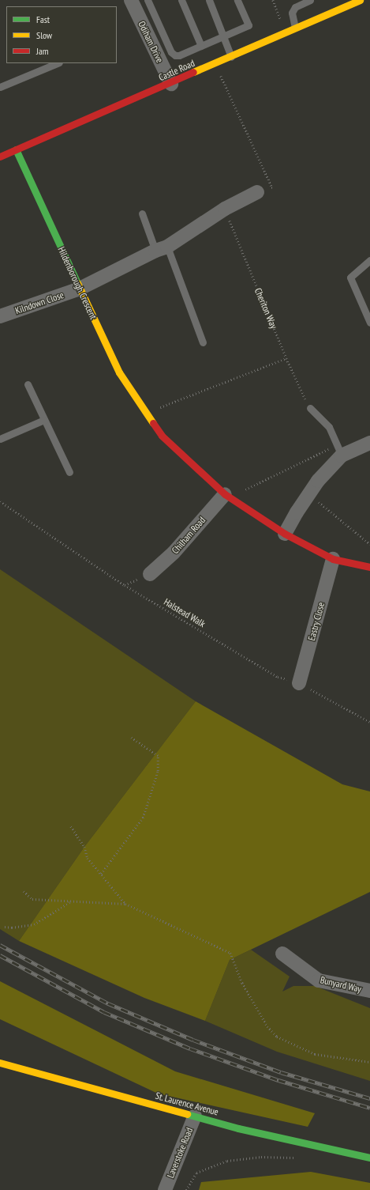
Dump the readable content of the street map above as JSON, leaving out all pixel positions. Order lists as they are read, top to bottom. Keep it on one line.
{"streets":{"street":["Odiham Drive","Castle Road","Hildenborough Crescent","Kilndown Close","Chilham Road","Eastry Close","Bunyard Way","St. Laurence Avenue","Laverstoke Road"],"path":["Cheriton Way","Halstead Walk"]},"crossings":[["Odiham Drive","Castle Road"],["Castle Road","Hildenborough Crescent"],["Hildenborough Crescent","Kilndown Close"],["Hildenborough Crescent","Chilham Road"],["Hildenborough Crescent","Eastry Close"],["Halstead Walk","Eastry Close"],["St. Laurence Avenue","Laverstoke Road"]],"legend":["Fast","Slow","Jam"]}
